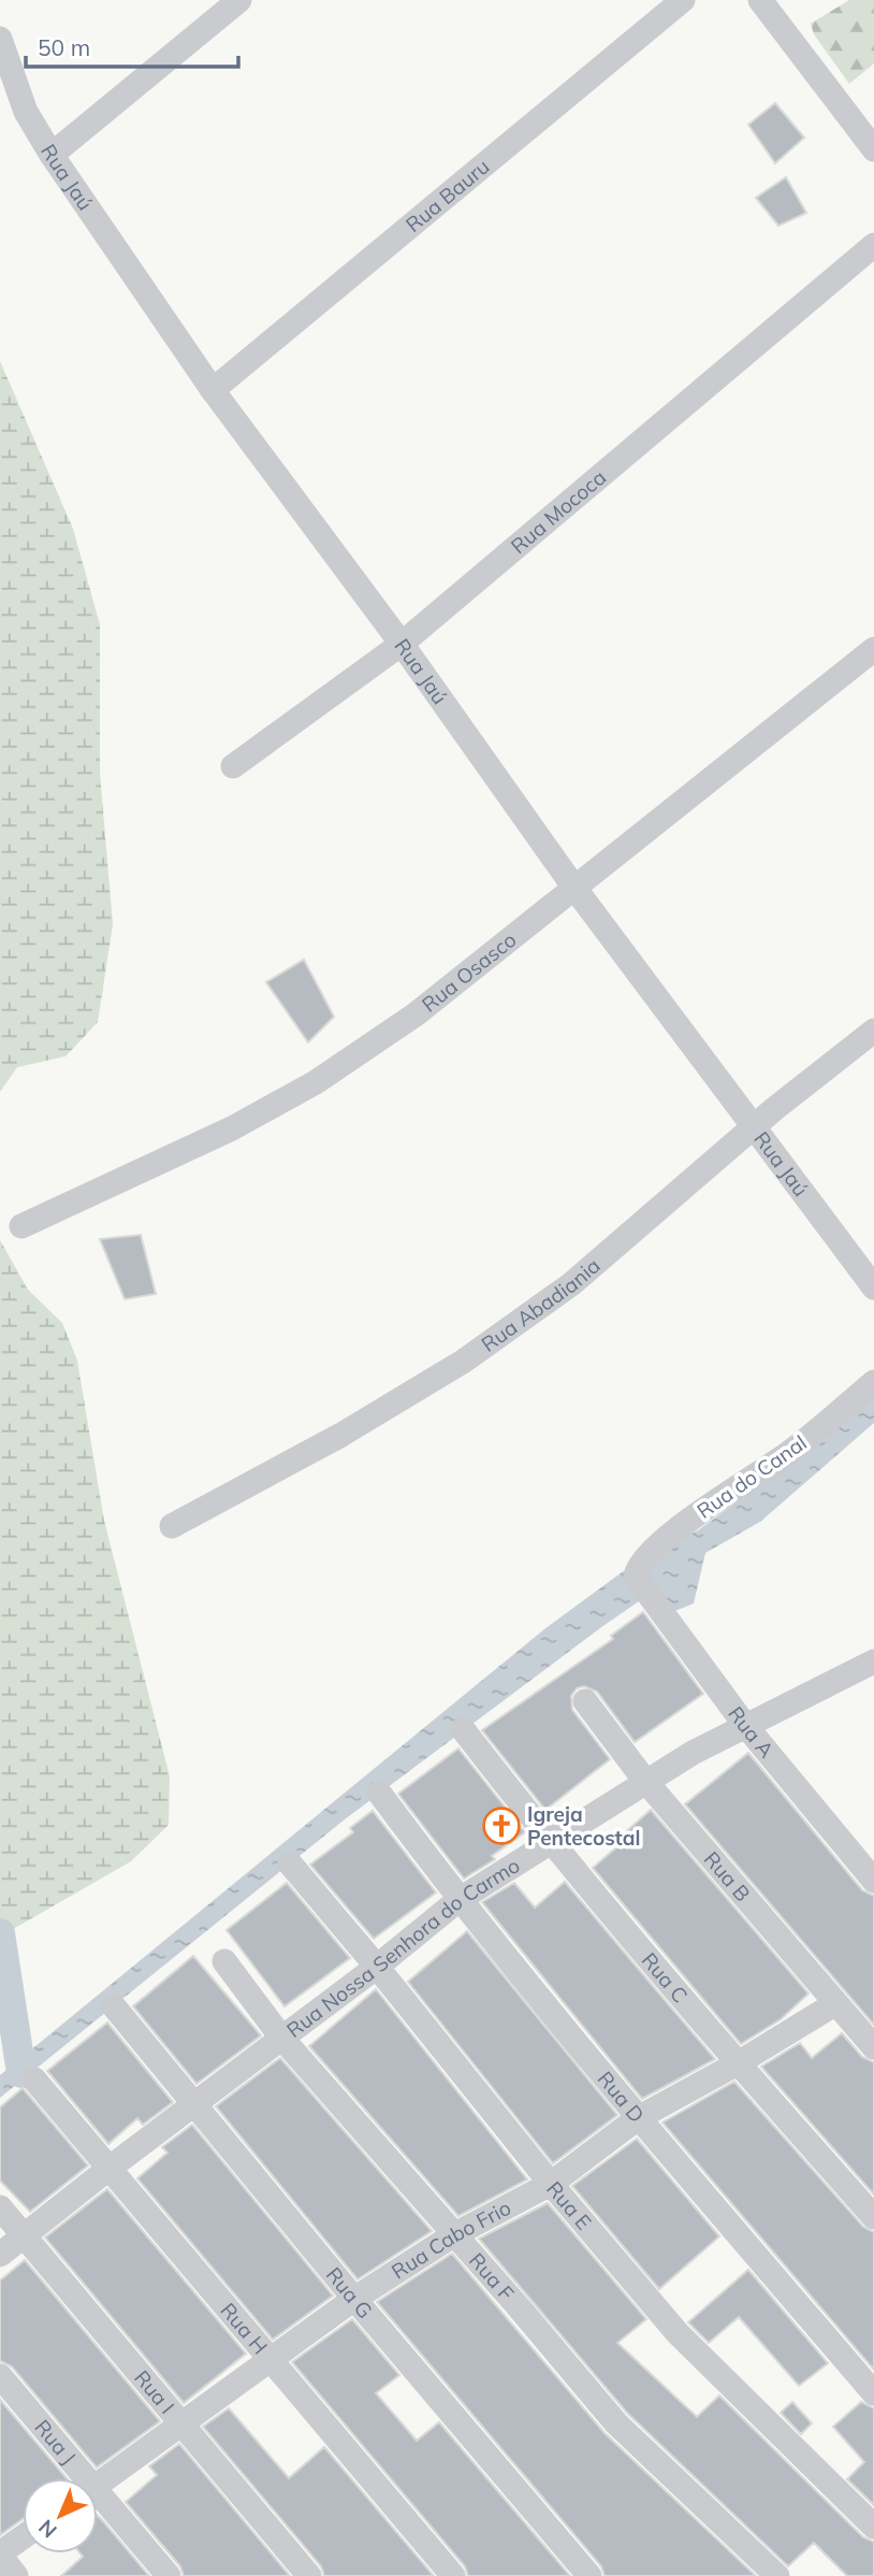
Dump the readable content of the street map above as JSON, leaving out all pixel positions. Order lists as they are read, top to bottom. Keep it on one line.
{"streets":{"street":["Rua Jaú","Rua Bauru","Rua Mococa","Rua Osasco","Rua Abadiania","Rua do Canal","Rua A","Rua B","Rua Nossa Senhora do Carmo","Rua C","Rua D","Rua E","Rua Cabo Frio","Rua F","Rua G","Rua H","Rua I","Rua J"]},"crossings":[["Rua Jaú","Rua Bauru"],["Rua Jaú","Rua Mococa"],["Rua Jaú","Rua Osasco"],["Rua Jaú","Rua Abadiania"],["Rua do Canal","Rua A"],["Rua A","Rua Nossa Senhora do Carmo"],["Rua B","Rua Nossa Senhora do Carmo"],["Rua B","Rua Cabo Frio"],["Rua Nossa Senhora do Carmo","Rua C"],["Rua Nossa Senhora do Carmo","Rua D"],["Rua Nossa Senhora do Carmo","Rua E"],["Rua Nossa Senhora do Carmo","Rua F"],["Rua Nossa Senhora do Carmo","Rua G"],["Rua Nossa Senhora do Carmo","Rua H"],["Rua Nossa Senhora do Carmo","Rua I"],["Rua C","Rua Cabo Frio"],["Rua D","Rua Cabo Frio"],["Rua E","Rua Cabo Frio"],["Rua Cabo Frio","Rua F"],["Rua Cabo Frio","Rua G"],["Rua Cabo Frio","Rua H"],["Rua Cabo Frio","Rua I"]],"places":{"church":["Igreja Pentecostal"]},"scale_bar":"50 m","north":"bottom left"}
